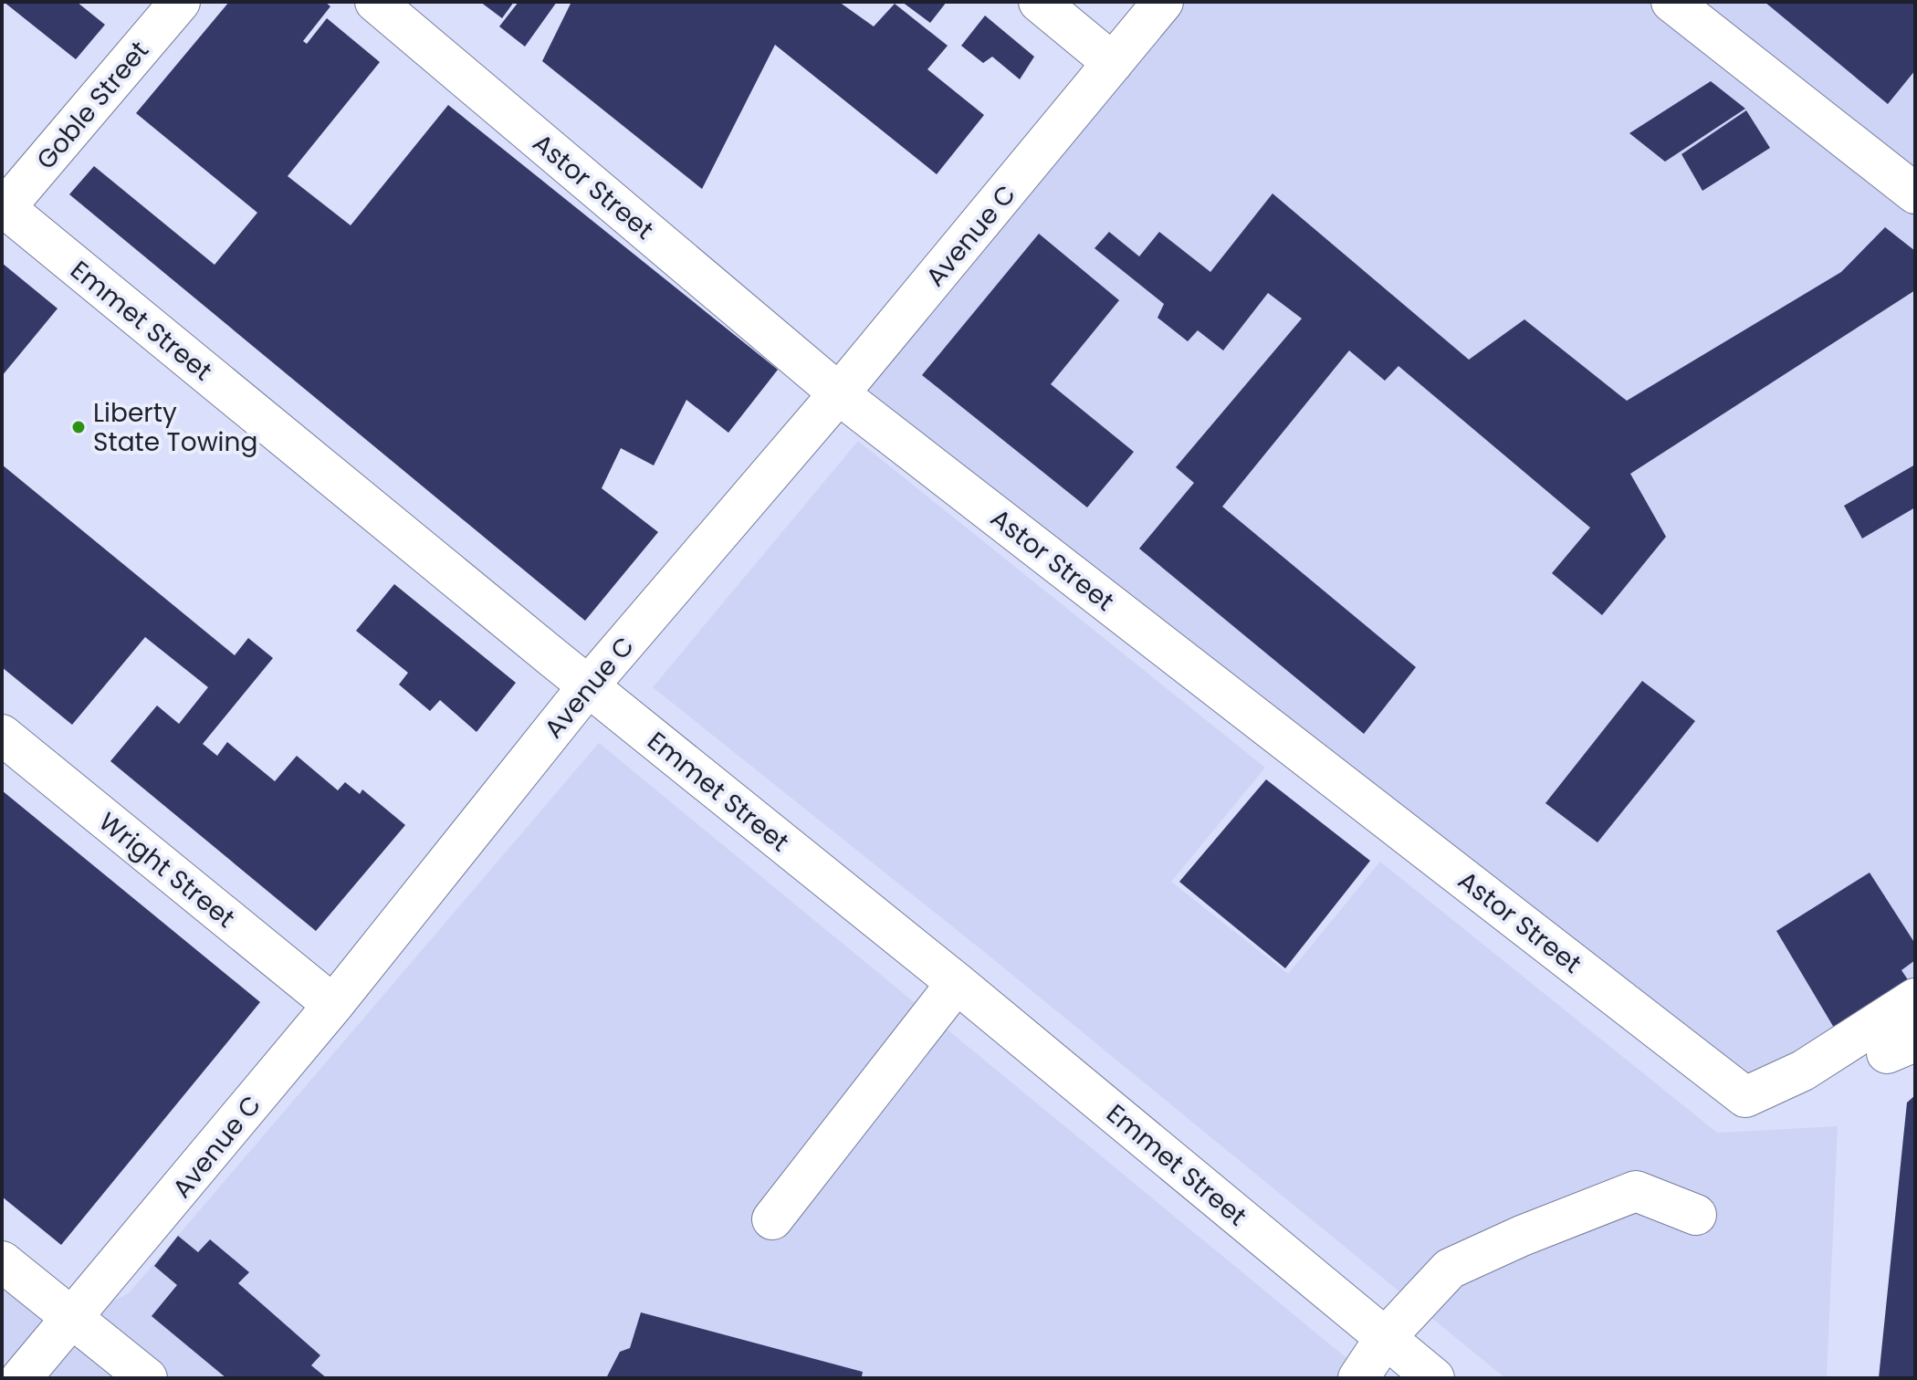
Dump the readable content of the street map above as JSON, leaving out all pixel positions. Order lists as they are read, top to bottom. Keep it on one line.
{"streets":{"street":["Goble Street","Astor Street","Avenue C","Emmet Street","Wright Street"]},"crossings":[["Goble Street","Emmet Street"],["Astor Street","Avenue C"],["Avenue C","Emmet Street"],["Avenue C","Wright Street"]],"places":["Liberty State Towing"]}
